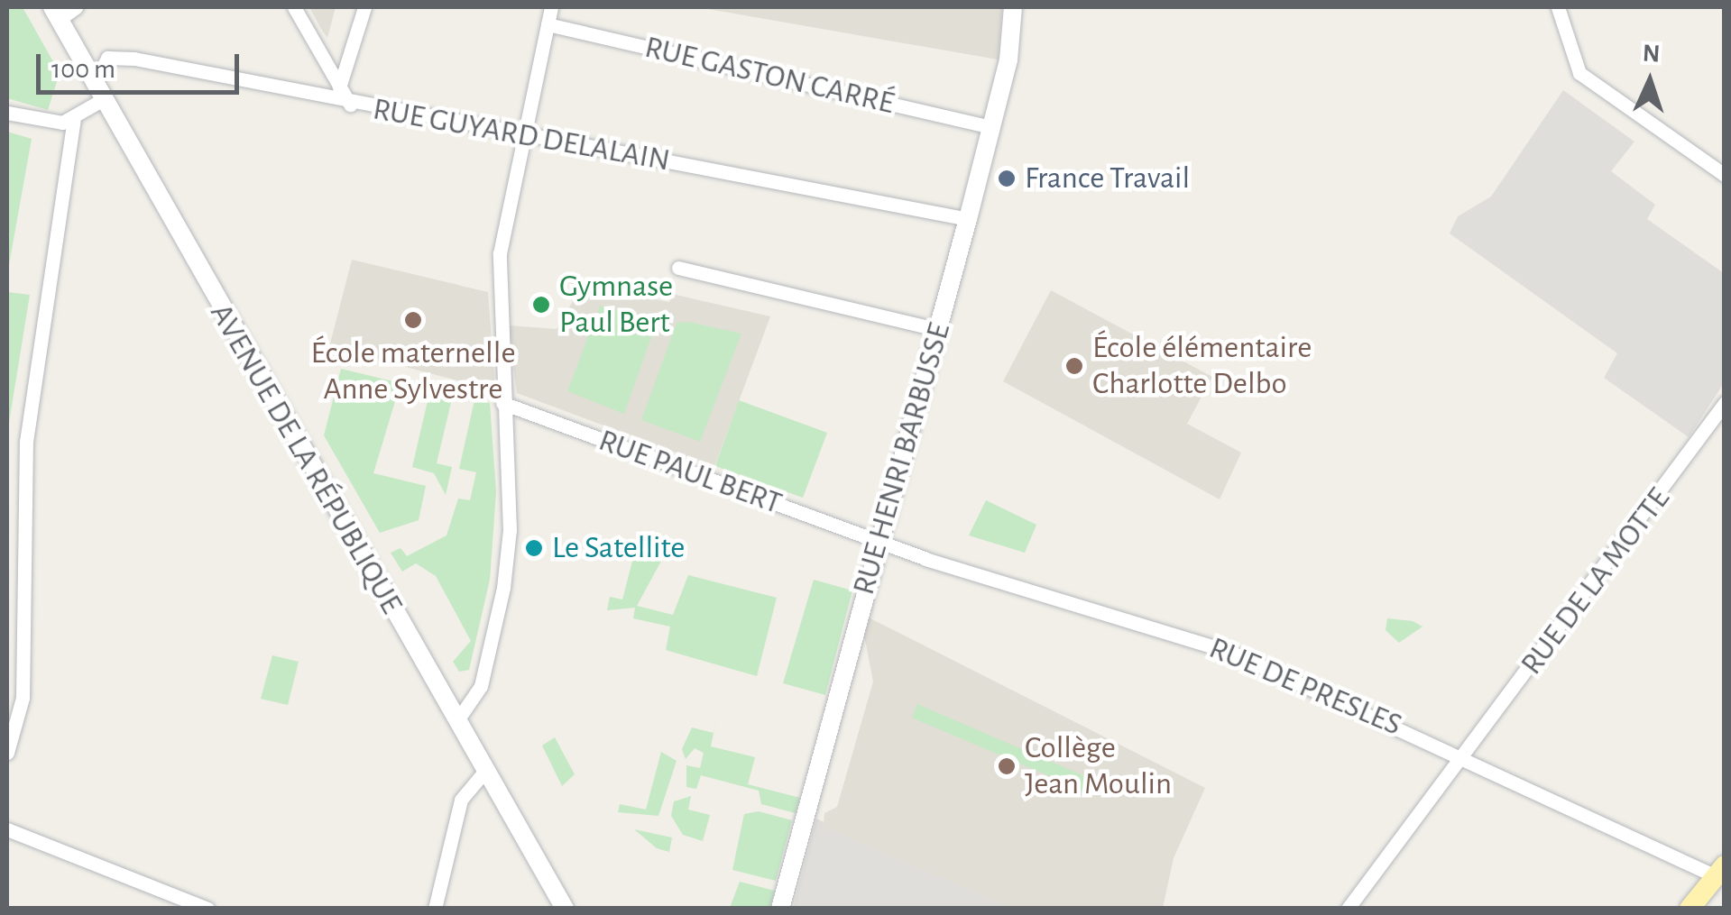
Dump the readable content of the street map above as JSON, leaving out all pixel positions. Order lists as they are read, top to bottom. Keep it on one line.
{"streets":{"main road":["AVENUE DE LA RÉPUBLIQUE","RUE HENRI BARBUSSE"],"street":["RUE GASTON CARRÉ","RUE GUYARD DELALAIN","RUE PAUL BERT","RUE DE LA MOTTE","RUE DE PRESLES"]},"crossings":[["RUE GASTON CARRÉ","RUE HENRI BARBUSSE"],["RUE GUYARD DELALAIN","AVENUE DE LA RÉPUBLIQUE"],["RUE GUYARD DELALAIN","RUE HENRI BARBUSSE"],["RUE HENRI BARBUSSE","RUE PAUL BERT"],["RUE HENRI BARBUSSE","RUE DE PRESLES"],["RUE PAUL BERT","RUE DE PRESLES"],["RUE DE LA MOTTE","RUE DE PRESLES"]],"places":["France Travail","Gymnase Paul Bert","École maternelle Anne Sylvestre","École élémentaire Charlotte Delbo","Le Satellite","Collège Jean Moulin"],"scale_bar":"100 m","north":"top"}
